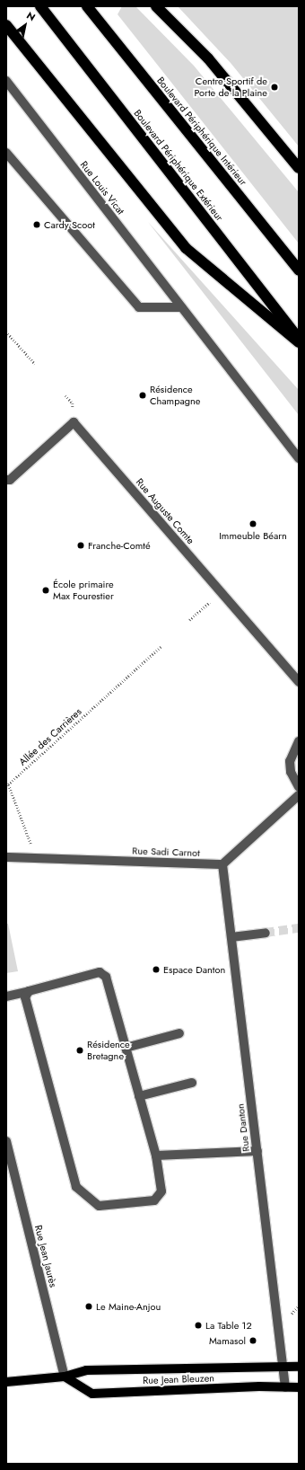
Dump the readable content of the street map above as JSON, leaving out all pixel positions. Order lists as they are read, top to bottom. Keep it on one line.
{"streets":{"highway":["Boulevard Périphérique Intérieur","Boulevard Périphérique Extérieur"],"main road":["Rue Jean Bleuzen"],"street":["Rue Louis Vicat","Rue Auguste Comte","Rue Sadi Carnot","Rue Danton","Rue Jean Jaurès"],"path":["Allée des Carrières"]},"crossings":[["Allée des Carrières","Rue Sadi Carnot"],["Rue Sadi Carnot","Rue Danton"],["Rue Danton","Rue Jean Bleuzen"],["Rue Jean Jaurès","Rue Jean Bleuzen"]],"places":["Centre Sportif de Porte de la Plaine","Cardy Scoot","Résidence Champagne","Immeuble Béarn","Franche-Comté","École primaire Max Fourestier","Espace Danton","Résidence Bretagne","Le Maine-Anjou","La Table 12","Mamasol"],"north":"top right"}
